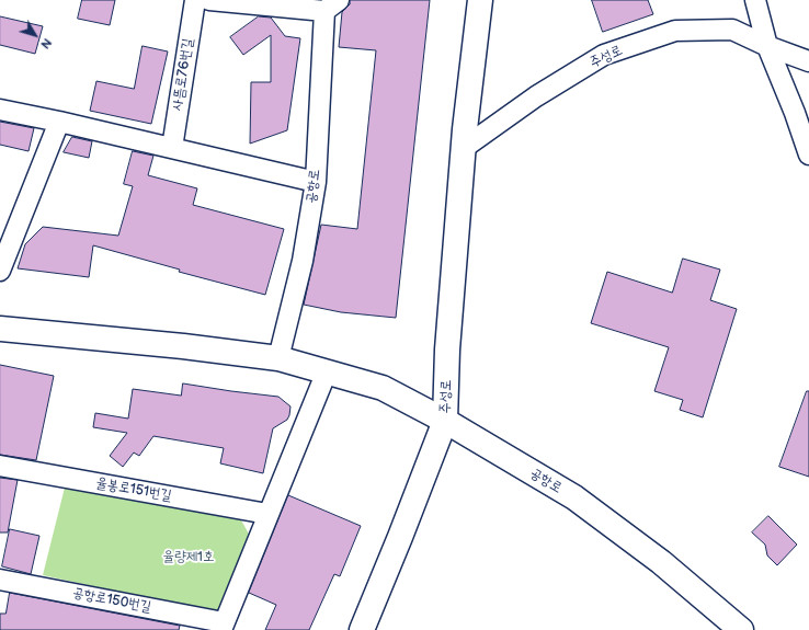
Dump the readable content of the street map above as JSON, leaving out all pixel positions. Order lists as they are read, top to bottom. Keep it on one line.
{"streets":{"main road":["주성로","공항로"],"street":["사뜸로76번길","율봉로151번길","공항로150번길"]},"crossings":[["주성로","공항로"]],"parks":["율량제1호"],"north":"bottom right"}
